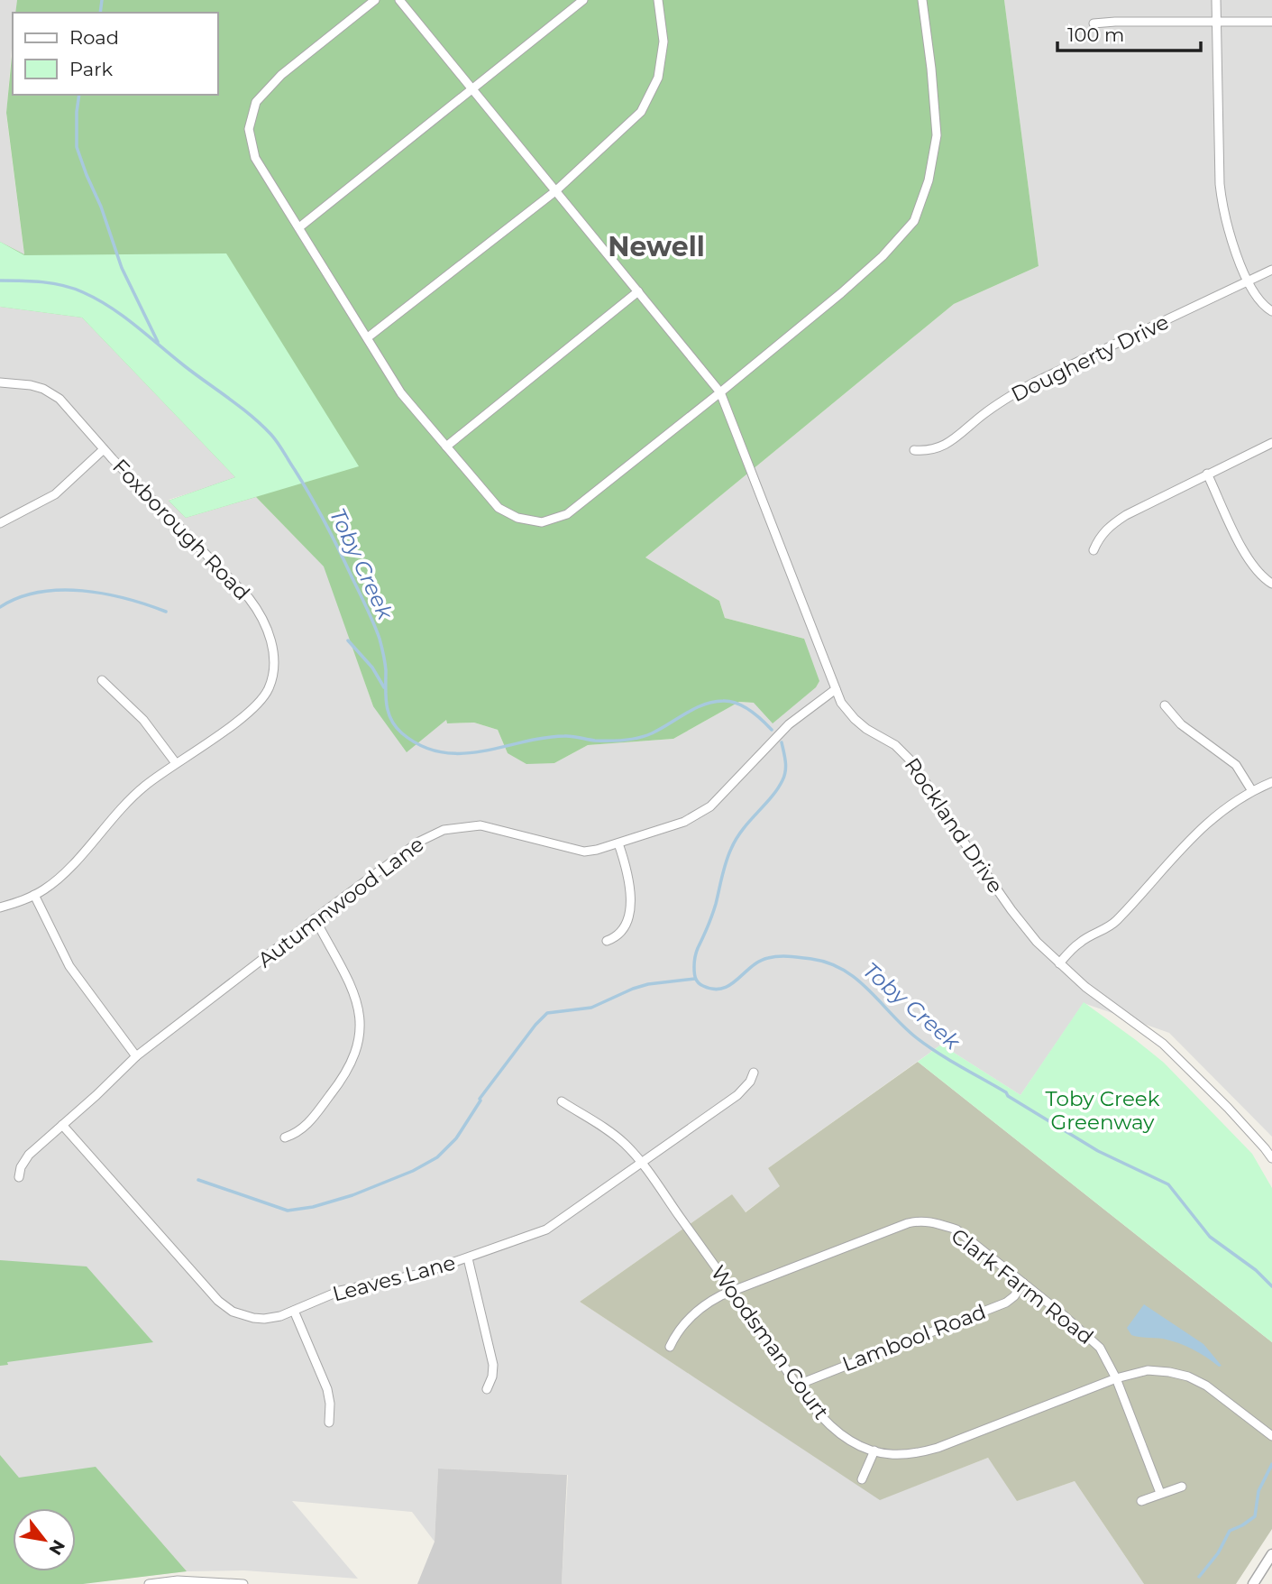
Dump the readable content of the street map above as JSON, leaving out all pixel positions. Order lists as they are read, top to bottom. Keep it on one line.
{"streets":{"street":["Dougherty Drive","Foxborough Road","Rockland Drive","Autumnwood Lane","Leaves Lane","Clark Farm Road","Lambool Road","Woodsman Court"]},"crossings":[["Rockland Drive","Autumnwood Lane"],["Autumnwood Lane","Leaves Lane"],["Leaves Lane","Woodsman Court"],["Clark Farm Road","Lambool Road"],["Clark Farm Road","Woodsman Court"],["Lambool Road","Woodsman Court"]],"districts":["Newell"],"water":["Toby Creek"],"parks":["Toby Creek Greenway"],"legend":["Road","Park"],"scale_bar":"100 m","north":"bottom right"}
